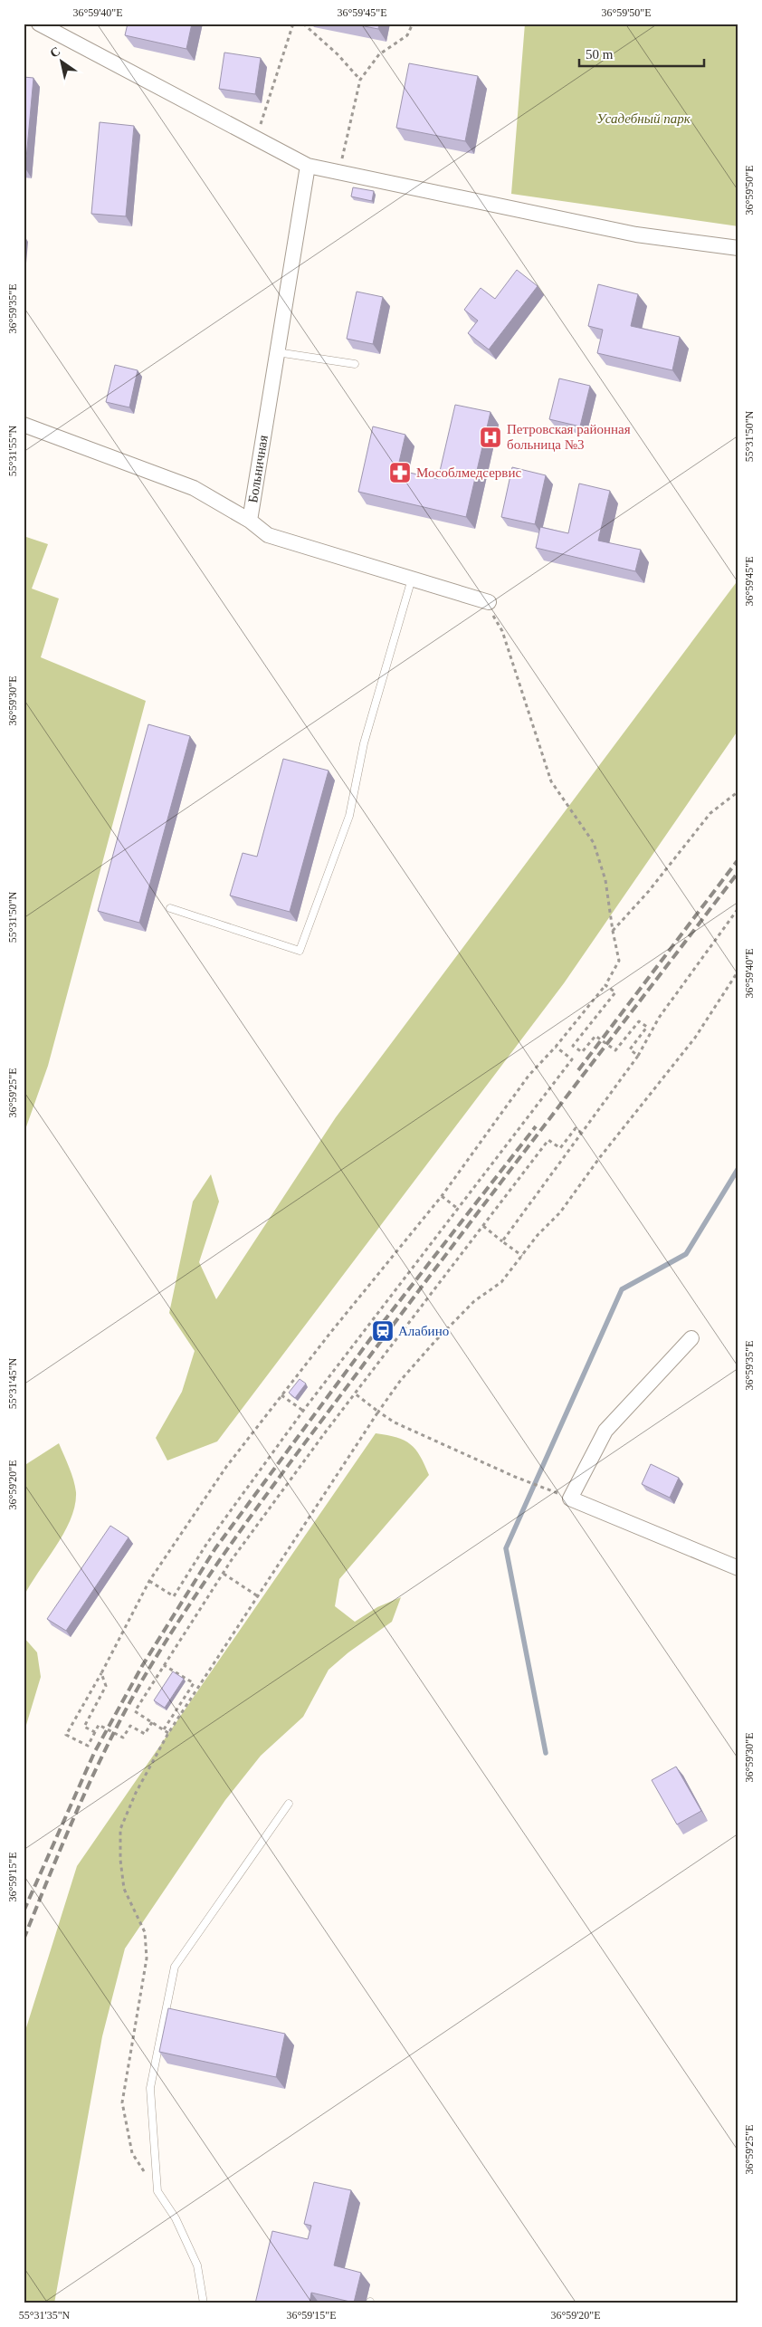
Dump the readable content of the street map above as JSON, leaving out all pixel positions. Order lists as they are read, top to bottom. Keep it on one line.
{"streets":{"street":["Больничная"]},"parks":["Усадебный парк"],"places":{"hospital":["Петровская районная больница №3"],"pharmacy":["Мособлмедсервис"],"station":["Алабино"]},"scale_bar":"50 m","north":"top left","coordinates":["36°59'40\"E","36°59'45\"E","36°59'50\"E","36°59'35\"E","55°31'50\"N","55°31'55\"N","36°59'30\"E","36°59'25\"E","55°31'45\"N","36°59'20\"E","36°59'15\"E","55°31'35\"N"]}
